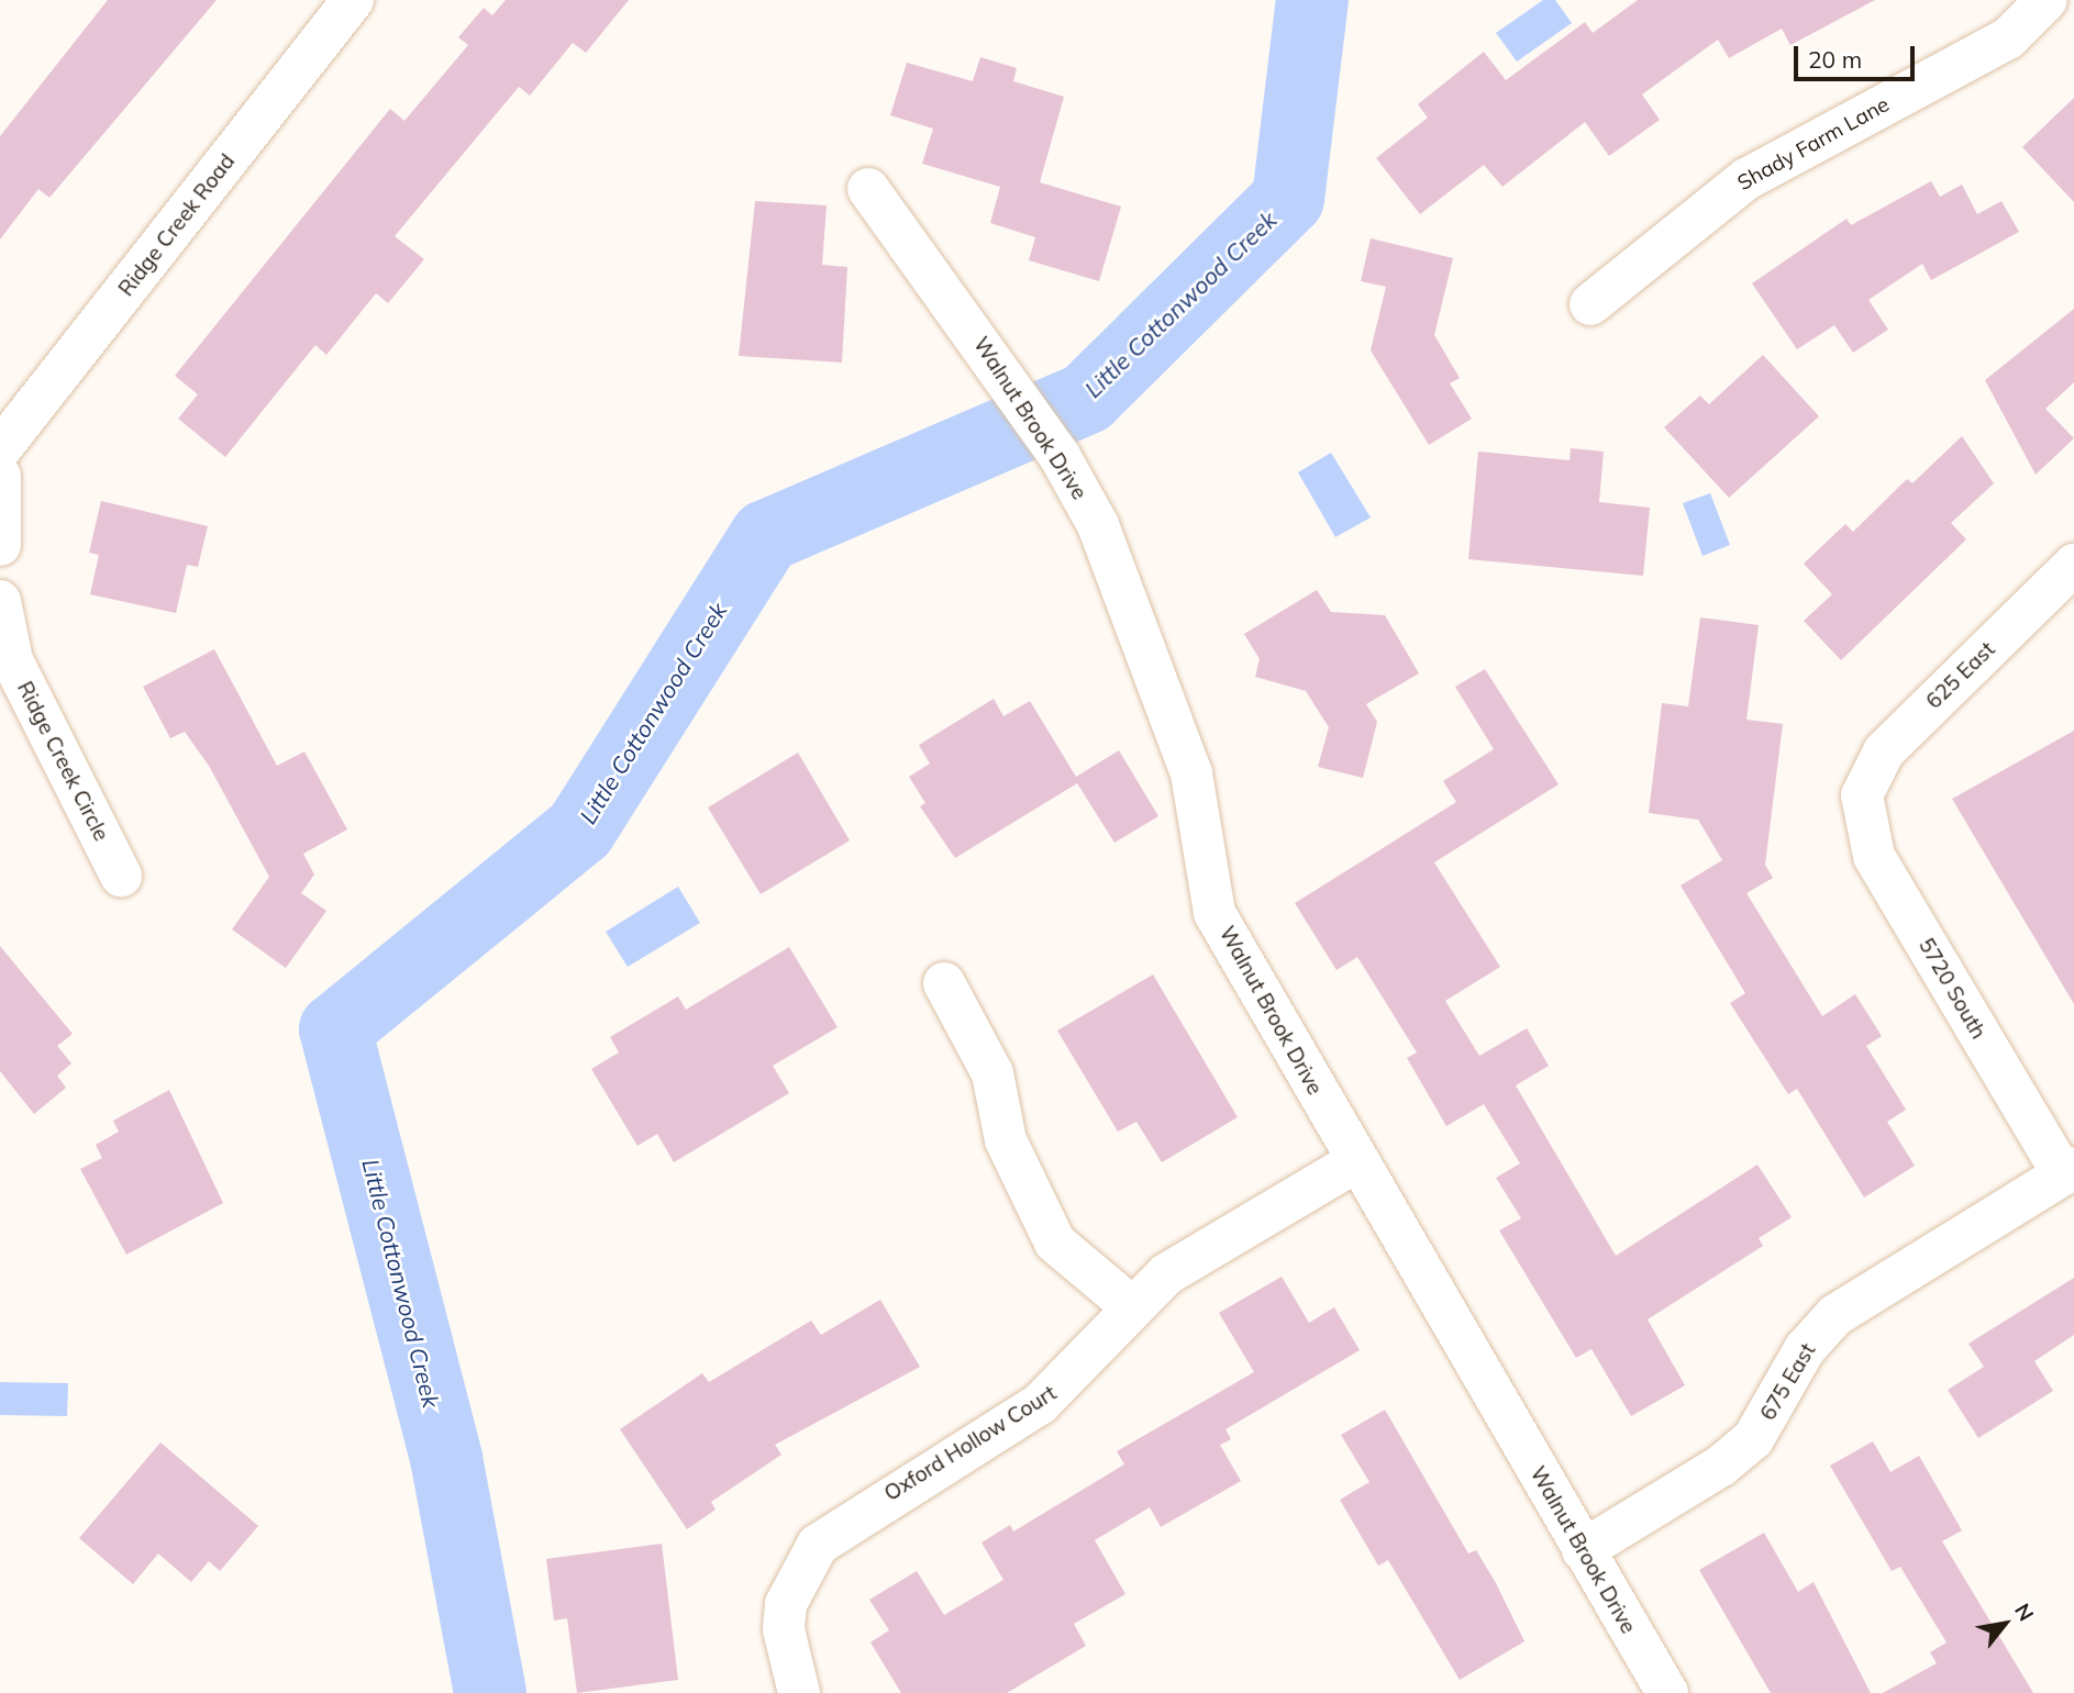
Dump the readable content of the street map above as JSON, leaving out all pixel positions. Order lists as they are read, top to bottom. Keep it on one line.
{"streets":{"street":["Shady Farm Lane","Ridge Creek Road","Walnut Brook Drive","625 East","Ridge Creek Circle","5720 South","675 East","Oxford Hollow Court"]},"crossings":[["Walnut Brook Drive","675 East"],["Walnut Brook Drive","Oxford Hollow Court"],["625 East","5720 South"],["5720 South","675 East"]],"water":["Little Cottonwood Creek"],"scale_bar":"20 m","north":"top right"}
